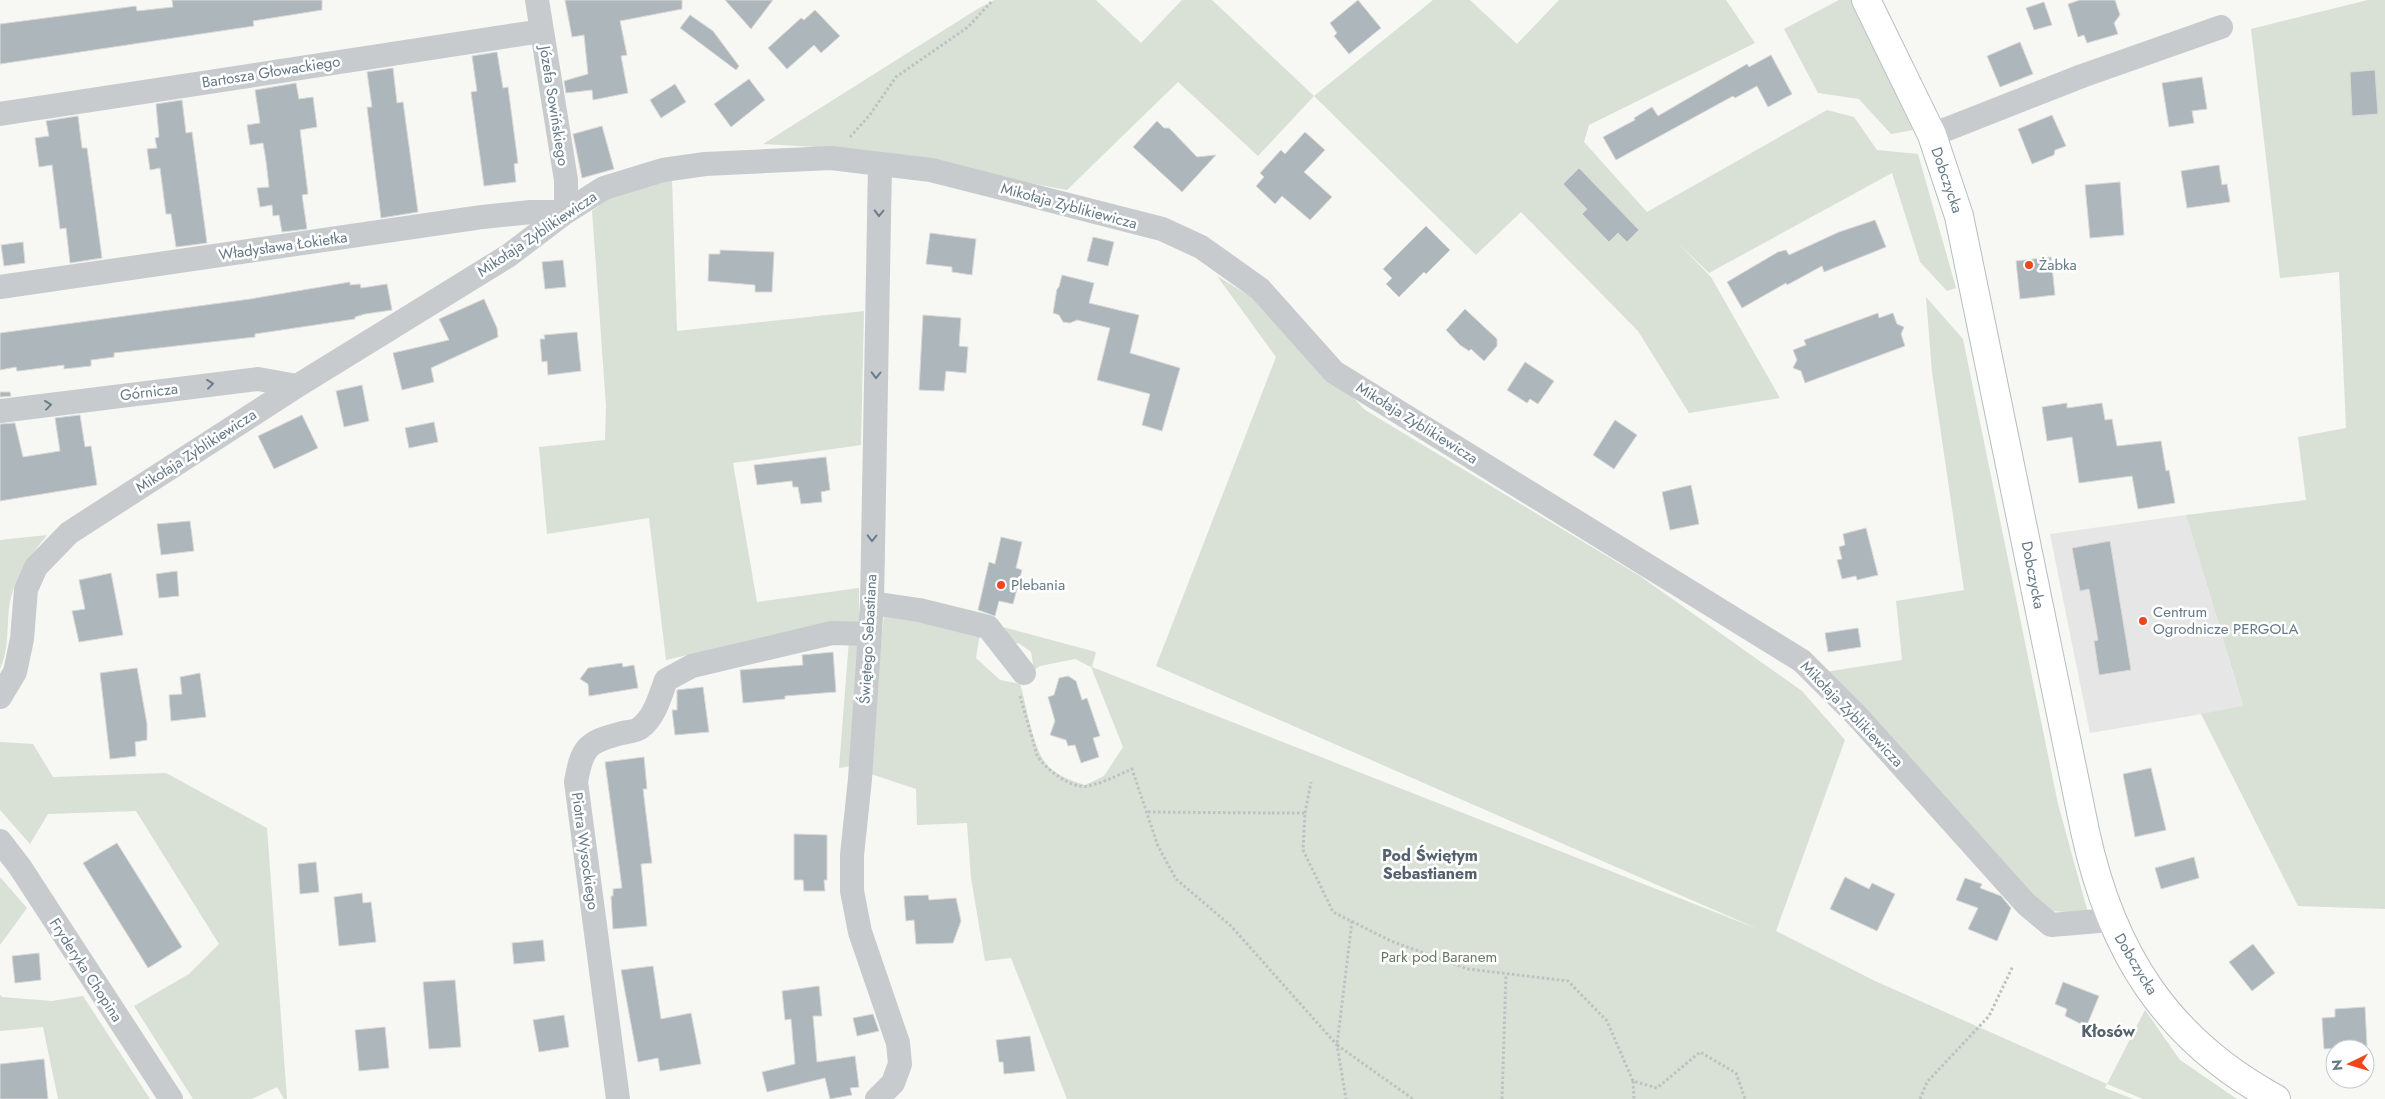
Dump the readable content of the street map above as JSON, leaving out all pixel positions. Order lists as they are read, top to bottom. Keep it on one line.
{"streets":{"main road":["Dobczycka"],"street":["Bartosza Głowackiego","Józefa Sowińskiego","Mikołaja Zyblikiewicza","Władysława Łokietka","Górnicza","Świętego Sebastiana","Piotra Wysockiego","Fryderyka Chopina"]},"crossings":[["Bartosza Głowackiego","Józefa Sowińskiego"],["Józefa Sowińskiego","Mikołaja Zyblikiewicza"],["Józefa Sowińskiego","Władysława Łokietka"],["Dobczycka","Mikołaja Zyblikiewicza"],["Mikołaja Zyblikiewicza","Władysława Łokietka"],["Mikołaja Zyblikiewicza","Górnicza"],["Mikołaja Zyblikiewicza","Świętego Sebastiana"],["Świętego Sebastiana","Piotra Wysockiego"]],"one_way":["Górnicza","Świętego Sebastiana"],"districts":["Pod Świętym Sebastianem","Kłosów"],"parks":["Park pod Baranem"],"places":["Żabka","Plebania","Centrum Ogrodnicze PERGOLA"],"north":"left"}
